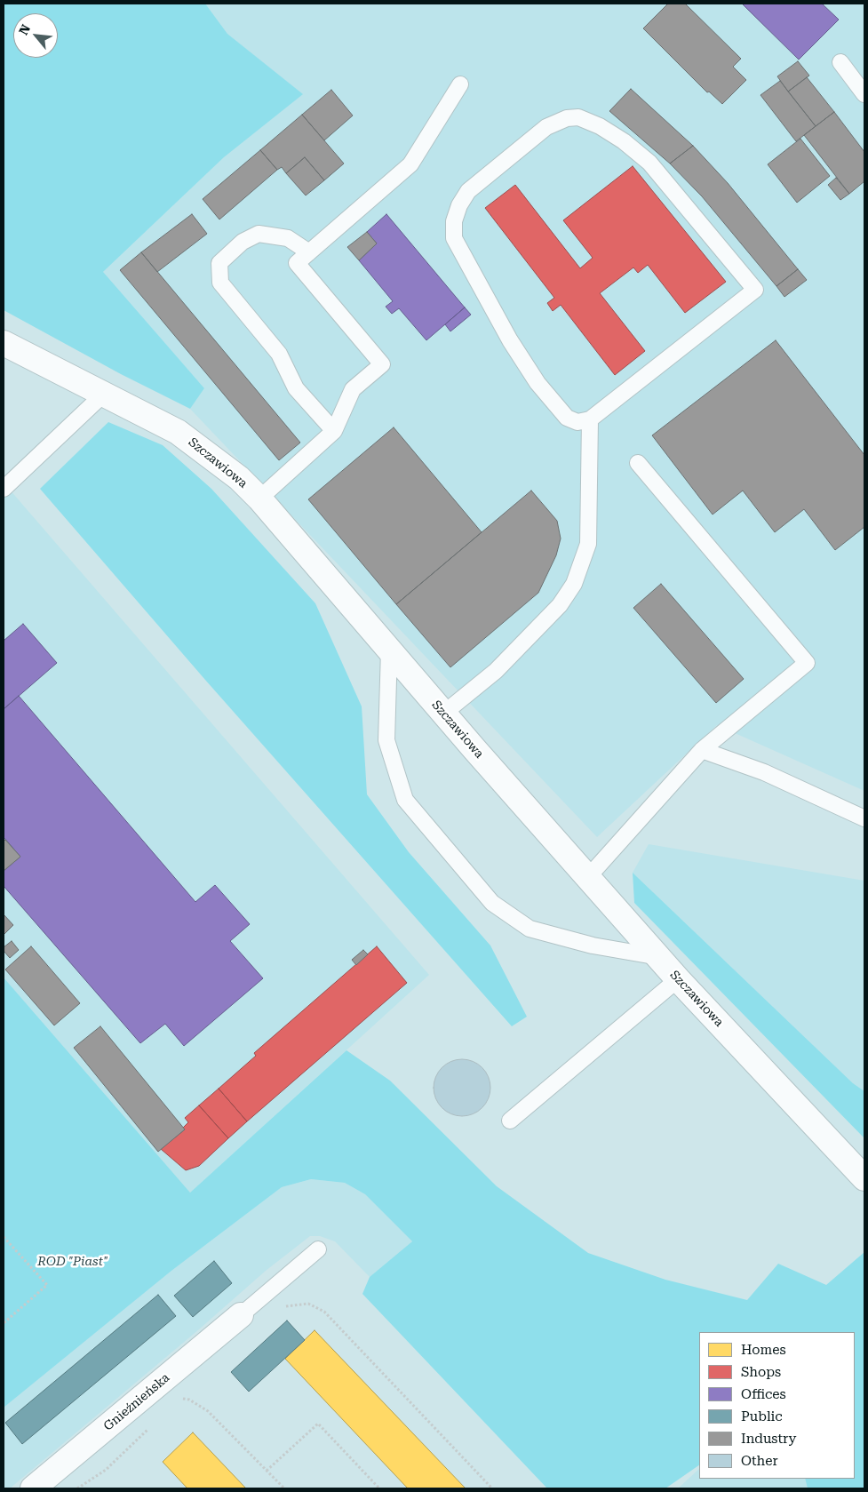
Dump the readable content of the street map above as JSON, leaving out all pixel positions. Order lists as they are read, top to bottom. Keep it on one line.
{"streets":{"street":["Szczawiowa","Gnieźnieńska"]},"parks":["ROD \"Piast\""],"legend":["Homes","Shops","Offices","Public","Industry","Other"],"north":"top left"}
